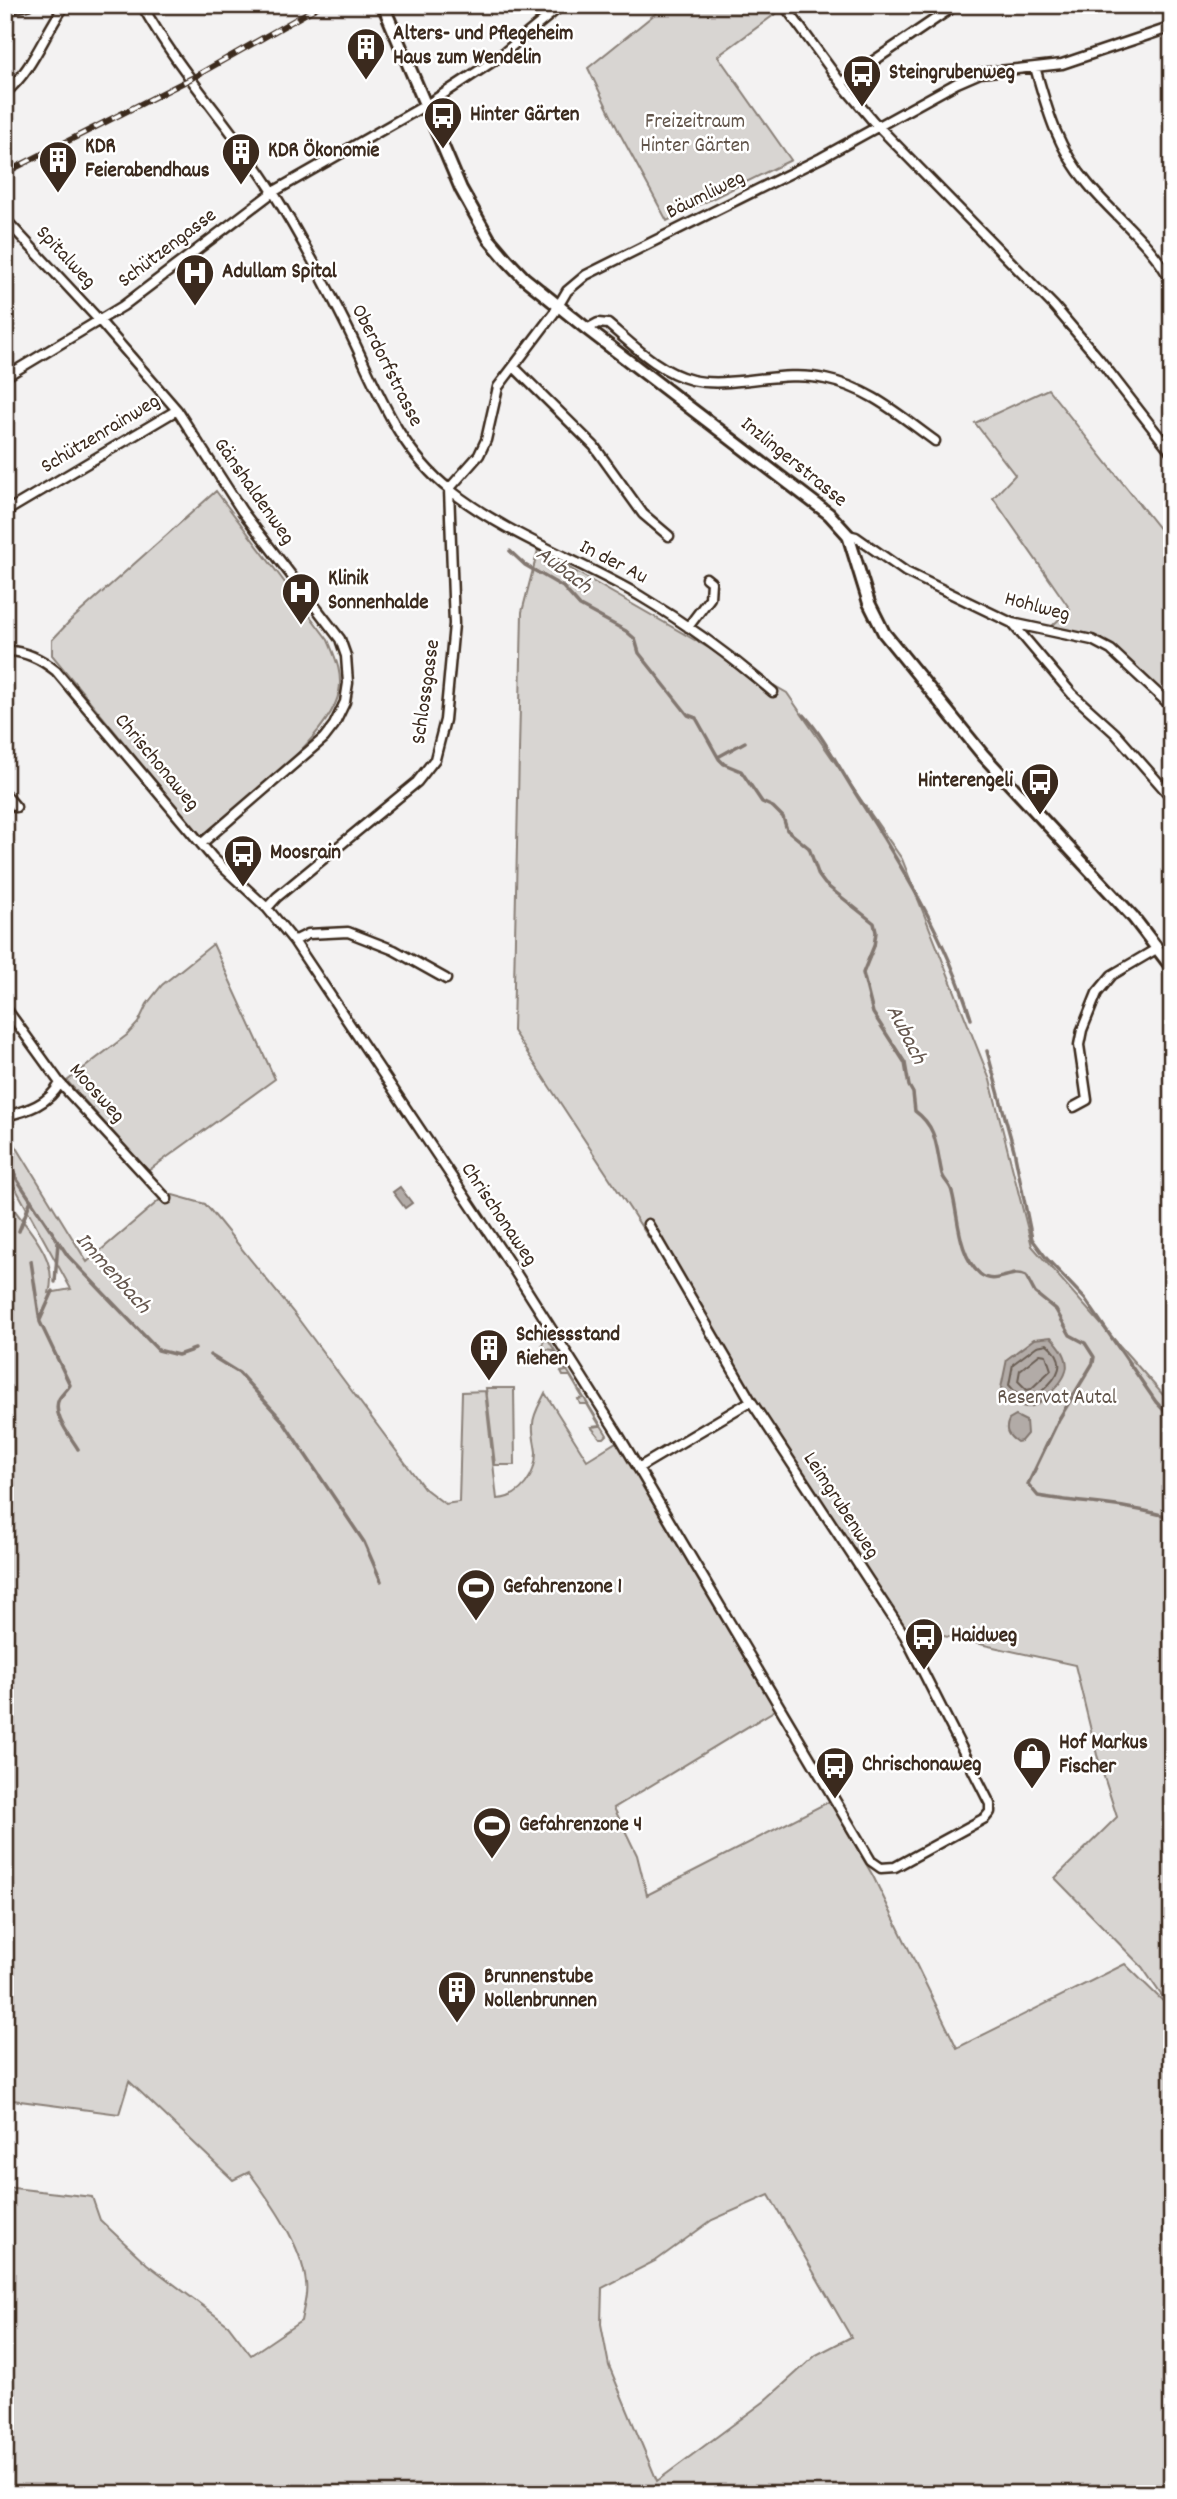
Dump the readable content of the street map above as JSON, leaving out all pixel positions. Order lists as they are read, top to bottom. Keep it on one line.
{"streets":{"street":["Bäumliweg","Schützengasse","Spitalweg","Oberdorfstrasse","Schützenrainweg","Inzlingerstrasse","Gänshaldenweg","In der Au","Hohlweg","Schlossgasse","Chrischonaweg","Moosweg","Leimgrubenweg"]},"crossings":[["Bäumliweg","Oberdorfstrasse"],["Bäumliweg","Inzlingerstrasse"],["Bäumliweg","In der Au"],["Bäumliweg","Schlossgasse"],["Schützengasse","Spitalweg"],["Schützengasse","Oberdorfstrasse"],["Schützengasse","Inzlingerstrasse"],["Schützengasse","Gänshaldenweg"],["Spitalweg","Gänshaldenweg"],["Oberdorfstrasse","In der Au"],["Oberdorfstrasse","Schlossgasse"],["Schützenrainweg","Gänshaldenweg"],["Inzlingerstrasse","Hohlweg"],["Gänshaldenweg","Chrischonaweg"],["In der Au","Schlossgasse"],["Schlossgasse","Chrischonaweg"],["Chrischonaweg","Leimgrubenweg"]],"water":["Aubach","Immenbach"],"parks":["Freizeitraum Hinter Gärten","Reservat Autal"],"places":{"building":["Alters- und Pflegeheim Haus zum Wendelin","KDR Ökonomie","KDR Feierabendhaus","Schiessstand Riehen","Brunnenstube Nollenbrunnen"],"bus stop":["Steingrubenweg","Hinter Gärten","Hinterengeli","Moosrain","Haidweg","Chrischonaweg"],"hospital":["Adullam Spital","Klinik Sonnenhalde"],"sports":["Gefahrenzone 1","Gefahrenzone 4"],"shop":["Hof Markus Fischer"]}}
